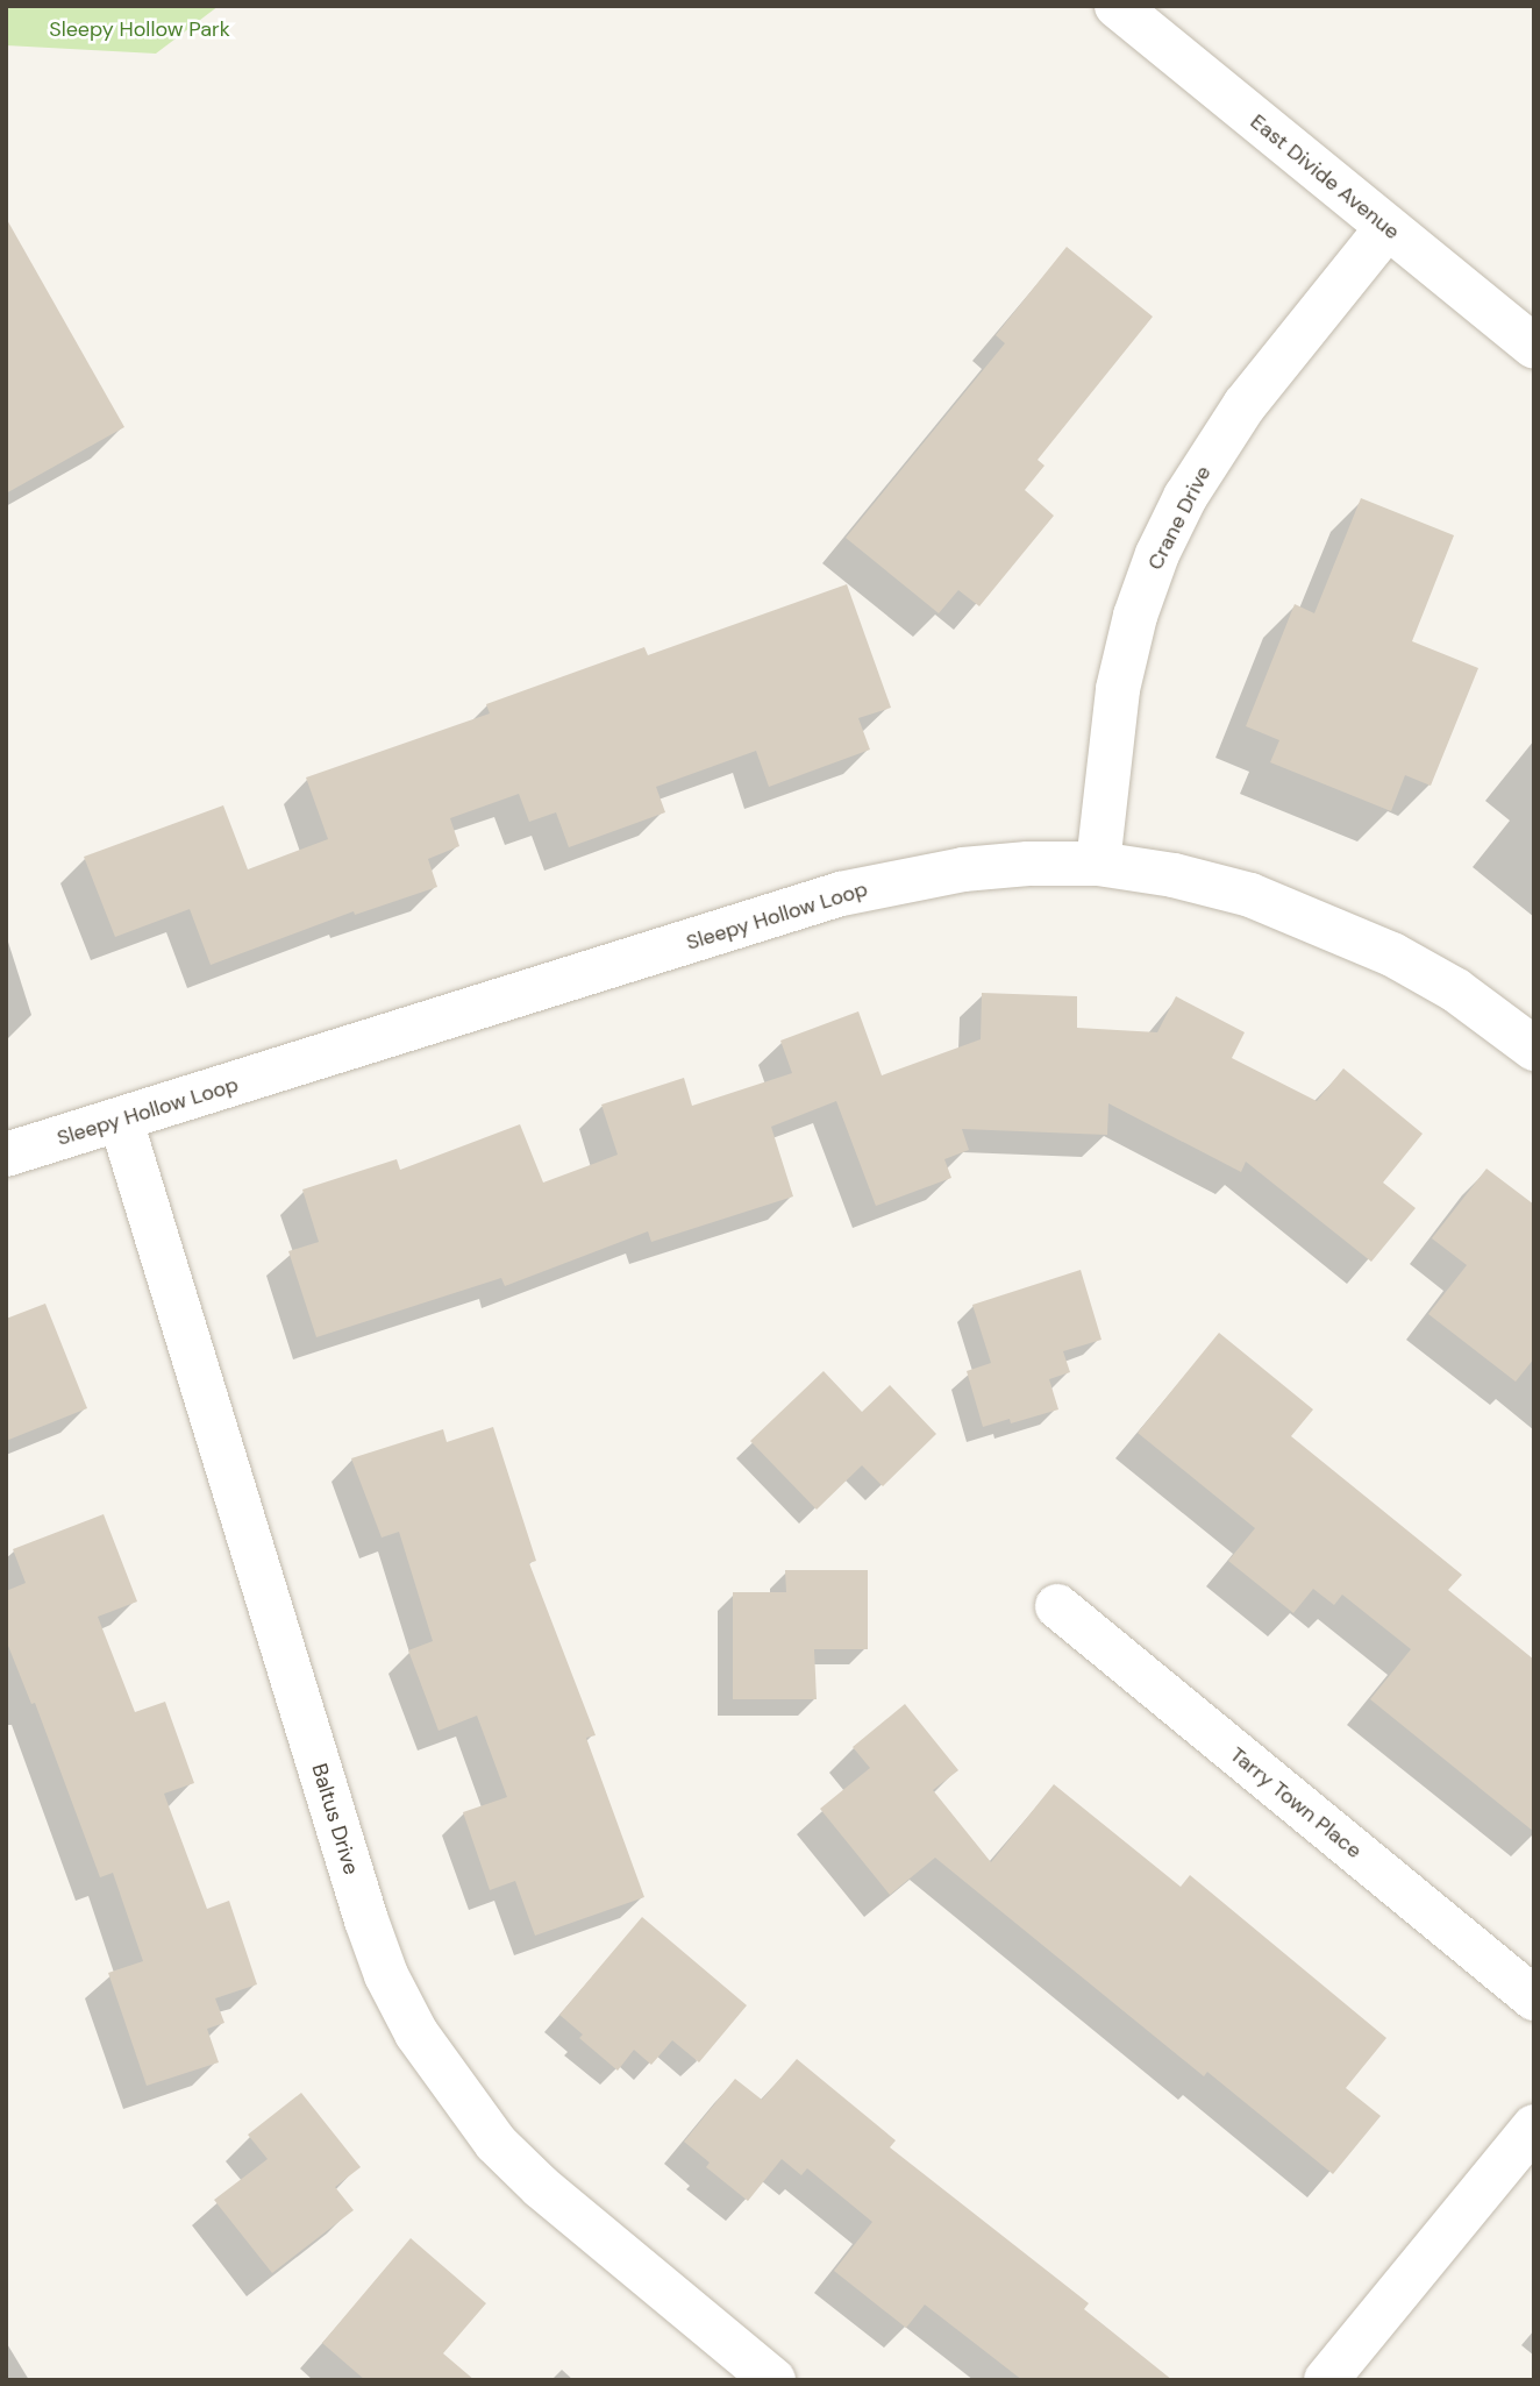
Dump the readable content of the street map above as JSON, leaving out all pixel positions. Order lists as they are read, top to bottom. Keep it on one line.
{"streets":{"street":["East Divide Avenue","Crane Drive","Sleepy Hollow Loop","Tarry Town Place","Baltus Drive"]},"crossings":[["East Divide Avenue","Crane Drive"],["Crane Drive","Sleepy Hollow Loop"],["Sleepy Hollow Loop","Baltus Drive"]],"parks":["Sleepy Hollow Park"]}
